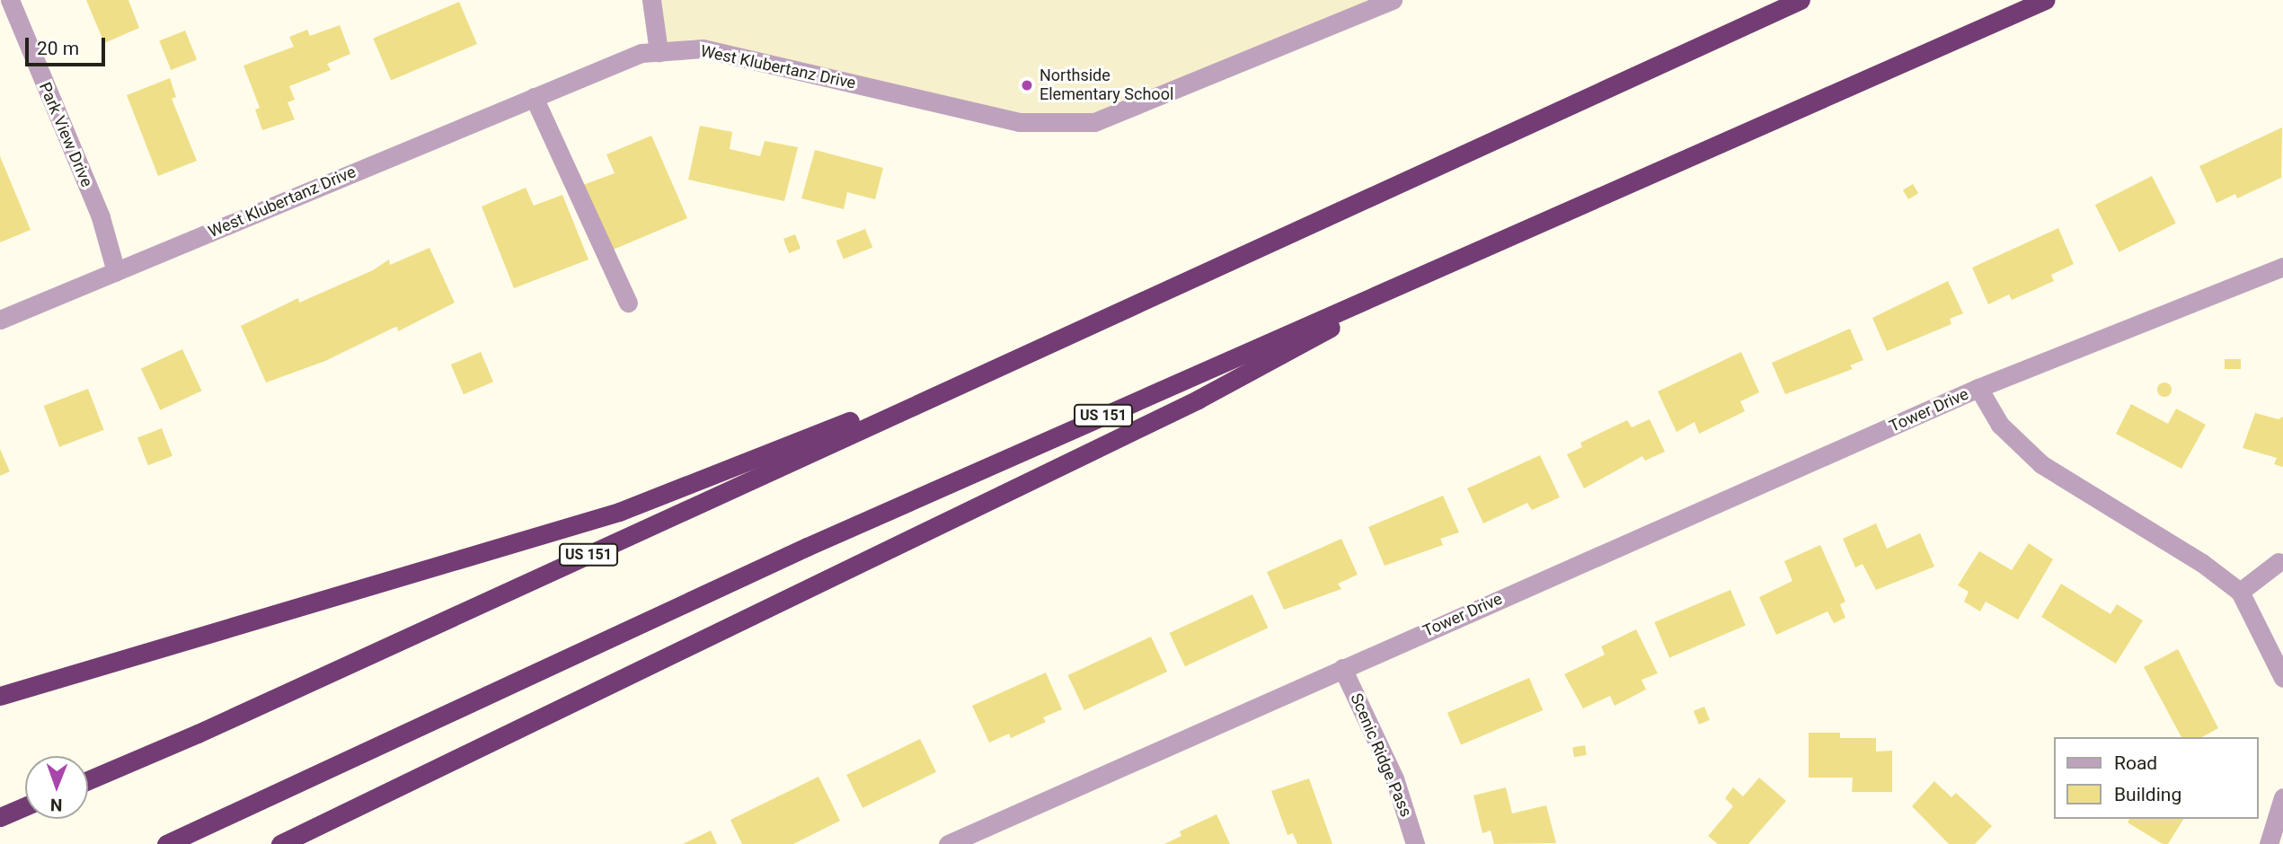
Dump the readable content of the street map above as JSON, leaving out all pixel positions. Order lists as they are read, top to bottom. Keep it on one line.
{"streets":{"highway":["US 151"],"street":["West Klubertanz Drive","Park View Drive","Tower Drive","Scenic Ridge Pass"]},"crossings":[["West Klubertanz Drive","Park View Drive"],["Tower Drive","Scenic Ridge Pass"]],"places":["Northside Elementary School"],"legend":["Road","Building"],"scale_bar":"20 m","north":"bottom"}
